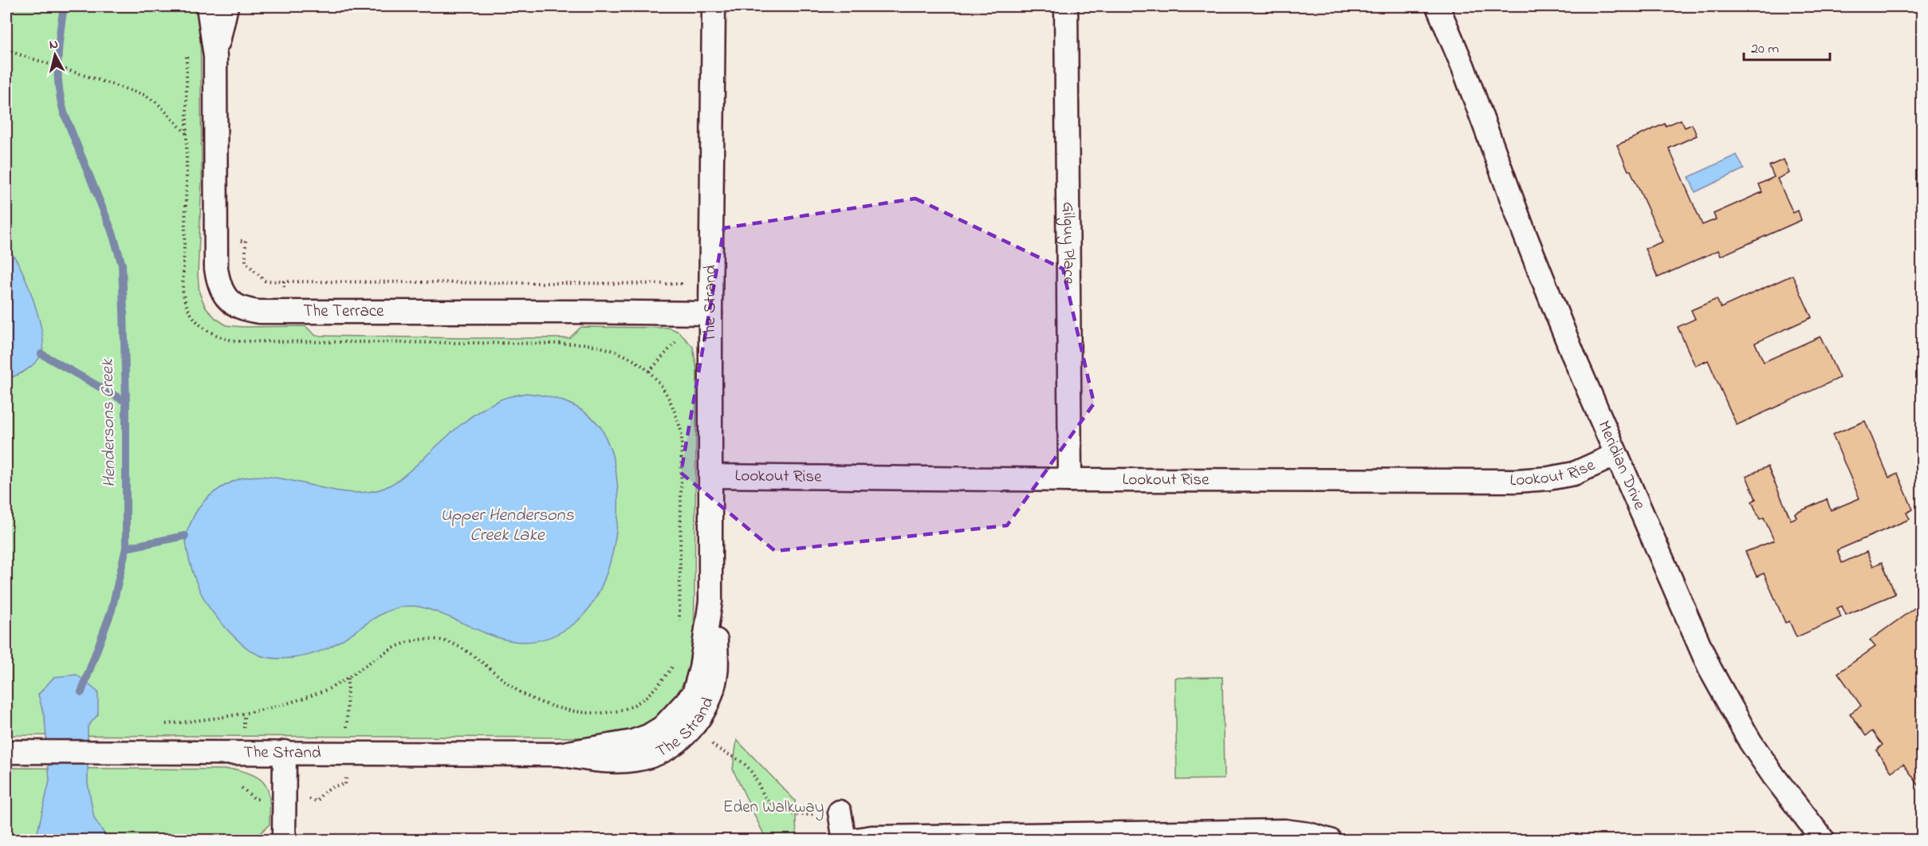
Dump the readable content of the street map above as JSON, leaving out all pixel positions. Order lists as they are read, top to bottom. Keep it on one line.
{"streets":{"street":["Gilguy Place","The Strand","The Terrace","Meridian Drive","Lookout Rise"]},"crossings":[["Gilguy Place","Lookout Rise"],["The Strand","The Terrace"],["The Strand","Lookout Rise"],["Meridian Drive","Lookout Rise"]],"water":["Hendersons Creek","Upper Hendersons Creek Lake"],"parks":["Eden Walkway"],"scale_bar":"20 m","north":"top"}
